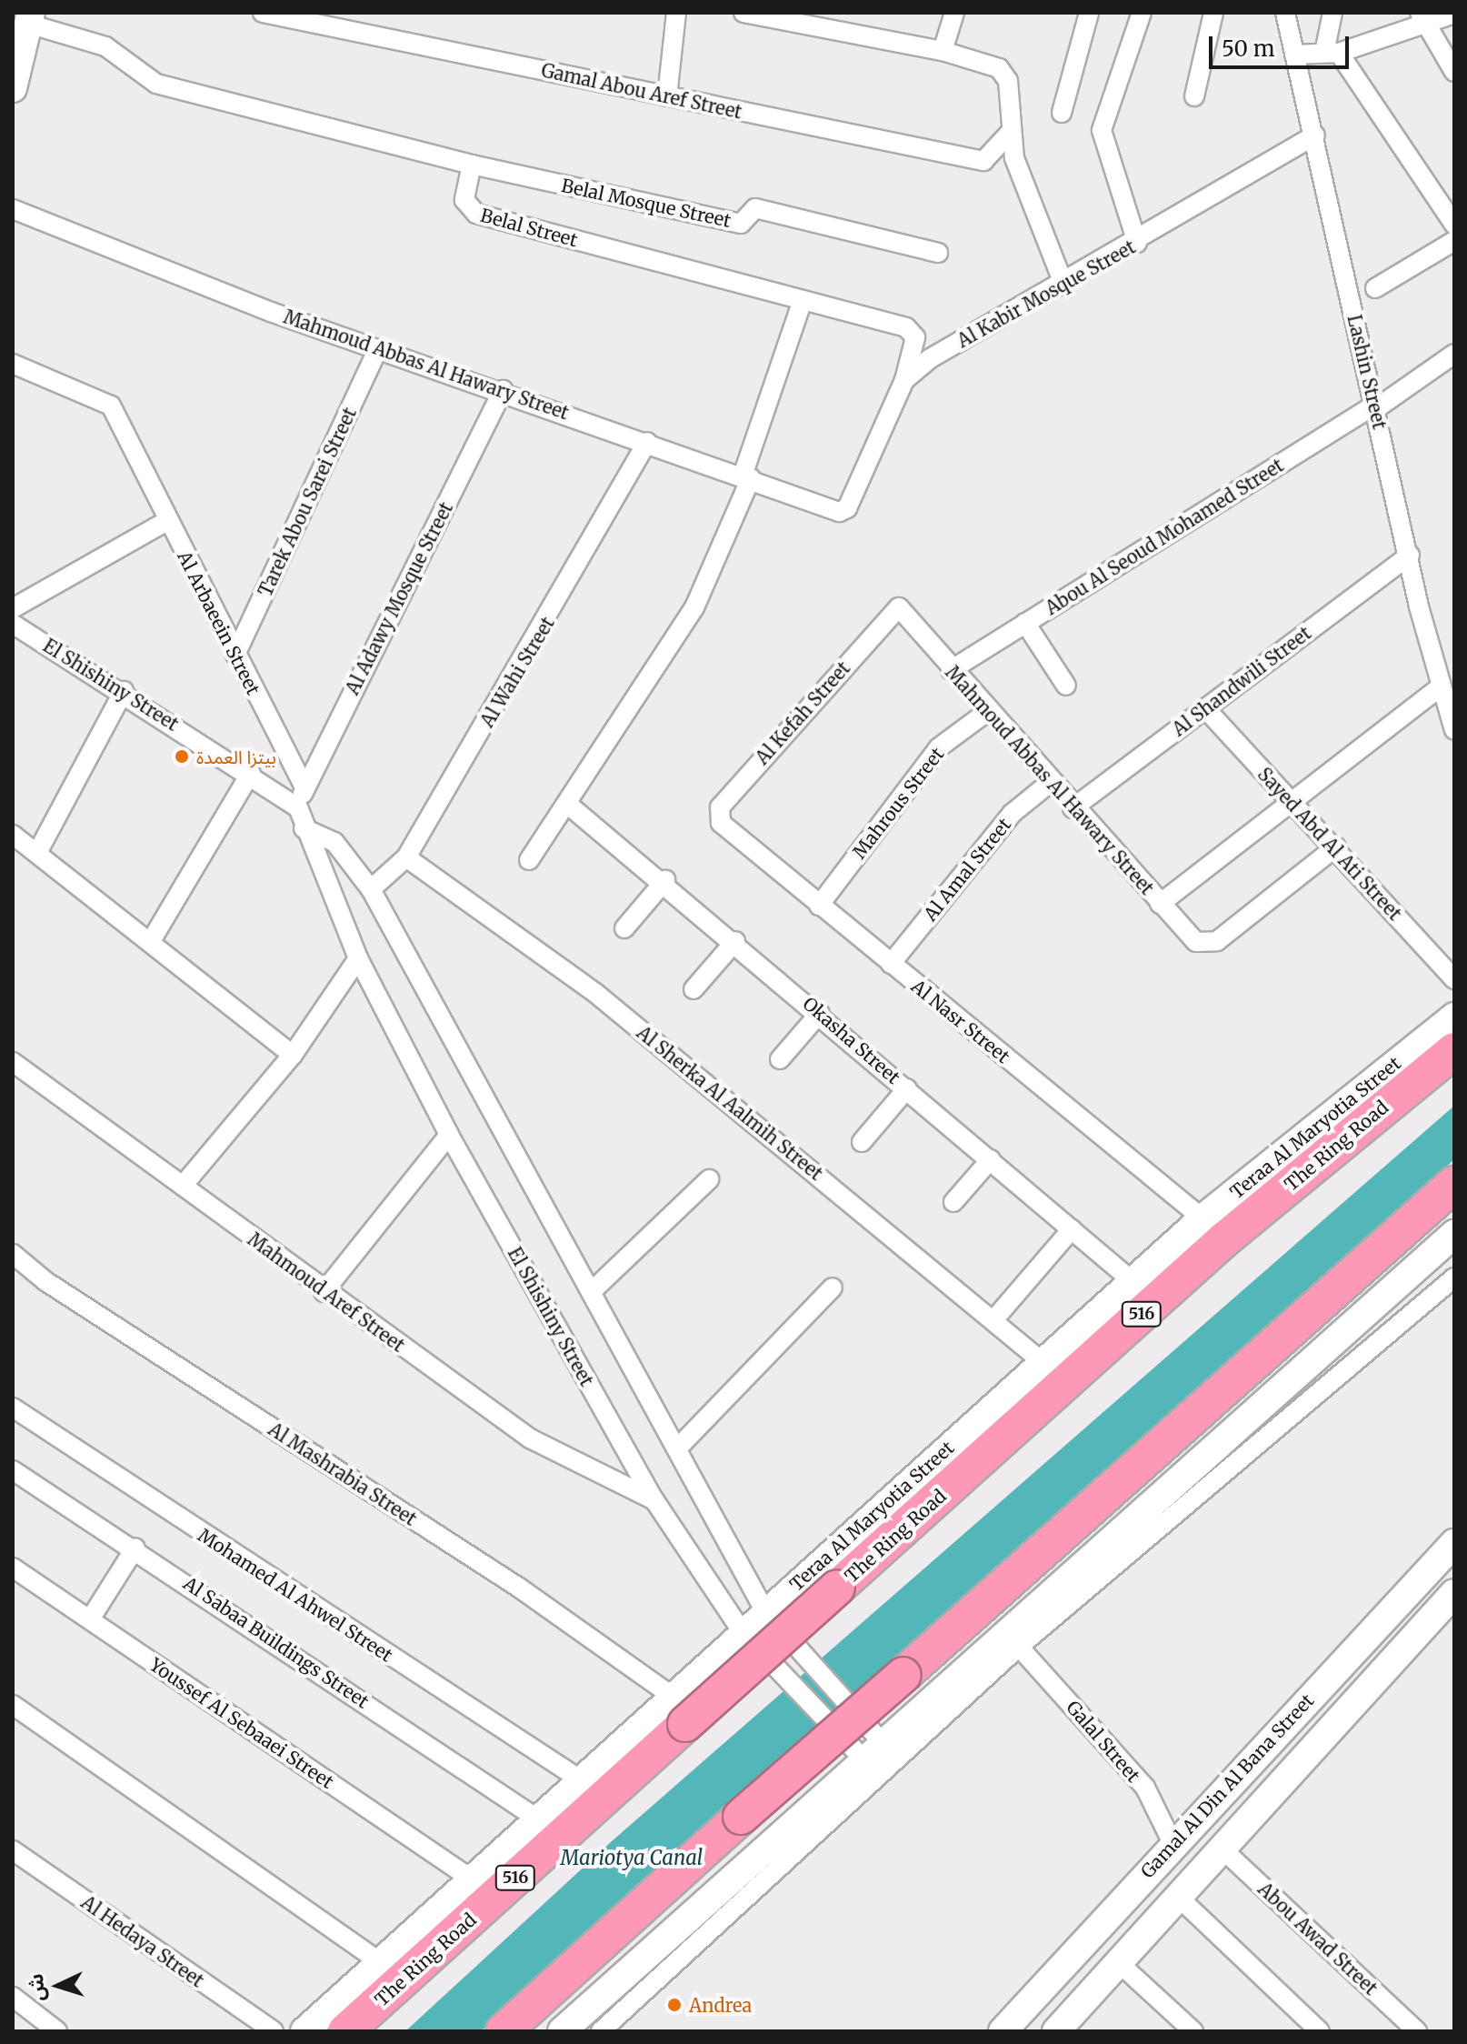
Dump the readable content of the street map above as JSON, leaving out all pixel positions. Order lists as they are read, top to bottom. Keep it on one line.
{"streets":{"highway":["The Ring Road","516"],"main road":["Teraa Al Maryotia Street","Gamal Al Din Al Bana Street"],"street":["Gamal Abou Aref Street","Belal Mosque Street","Belal Street","Al Kabir Mosque Street","Mahmoud Abbas Al Hawary Street","Lashin Street","Tarek Abou Sarei Street","Abou Al Seoud Mohamed Street","Al Adawy Mosque Street","Al Arbaeein Street","Al Wahi Street","Al Shandwili Street","El Shishiny Street","Al Kefah Street","Mahrous Street","Sayed Abd Al Ati Street","Al Amal Street","Al Nasr Street","Okasha Street","Al Sherka Al Aalmih Street","Mahmoud Aref Street","Al Mashrabia Street","Mohamed Al Ahwel Street","Al Sabaa Buildings Street","Youssef Al Sebaaei Street","Galal Street","Abou Awad Street","Al Hedaya Street"]},"crossings":[["Belal Mosque Street","Belal Street"],["Belal Street","Al Kabir Mosque Street"],["Al Kabir Mosque Street","Mahmoud Abbas Al Hawary Street"],["Al Kabir Mosque Street","Lashin Street"],["Mahmoud Abbas Al Hawary Street","Tarek Abou Sarei Street"],["Mahmoud Abbas Al Hawary Street","Abou Al Seoud Mohamed Street"],["Mahmoud Abbas Al Hawary Street","Al Adawy Mosque Street"],["Mahmoud Abbas Al Hawary Street","Al Wahi Street"],["Mahmoud Abbas Al Hawary Street","Al Shandwili Street"],["Mahmoud Abbas Al Hawary Street","Al Kefah Street"],["Mahmoud Abbas Al Hawary Street","Mahrous Street"],["Mahmoud Abbas Al Hawary Street","Sayed Abd Al Ati Street"],["Mahmoud Abbas Al Hawary Street","Al Amal Street"],["Lashin Street","Abou Al Seoud Mohamed Street"],["Lashin Street","Al Shandwili Street"],["Tarek Abou Sarei Street","Al Arbaeein Street"],["Al Adawy Mosque Street","Al Arbaeein Street"],["Al Adawy Mosque Street","El Shishiny Street"],["Al Wahi Street","Al Sherka Al Aalmih Street"],["Al Shandwili Street","Sayed Abd Al Ati Street"],["El Shishiny Street","Teraa Al Maryotia Street"],["El Shishiny Street","Mahmoud Aref Street"],["Al Kefah Street","Al Nasr Street"],["Mahrous Street","Al Nasr Street"],["Al Amal Street","Al Nasr Street"],["Al Nasr Street","Teraa Al Maryotia Street"],["Okasha Street","Teraa Al Maryotia Street"],["Al Sherka Al Aalmih Street","Teraa Al Maryotia Street"],["Teraa Al Maryotia Street","Al Mashrabia Street"],["Teraa Al Maryotia Street","Mohamed Al Ahwel Street"],["Teraa Al Maryotia Street","Al Sabaa Buildings Street"],["Teraa Al Maryotia Street","Youssef Al Sebaaei Street"],["Galal Street","Gamal Al Din Al Bana Street"],["Gamal Al Din Al Bana Street","Abou Awad Street"]],"water":["Mariotya Canal"],"places":["بيتزا العمدة","Andrea"],"scale_bar":"50 m","north":"left"}
